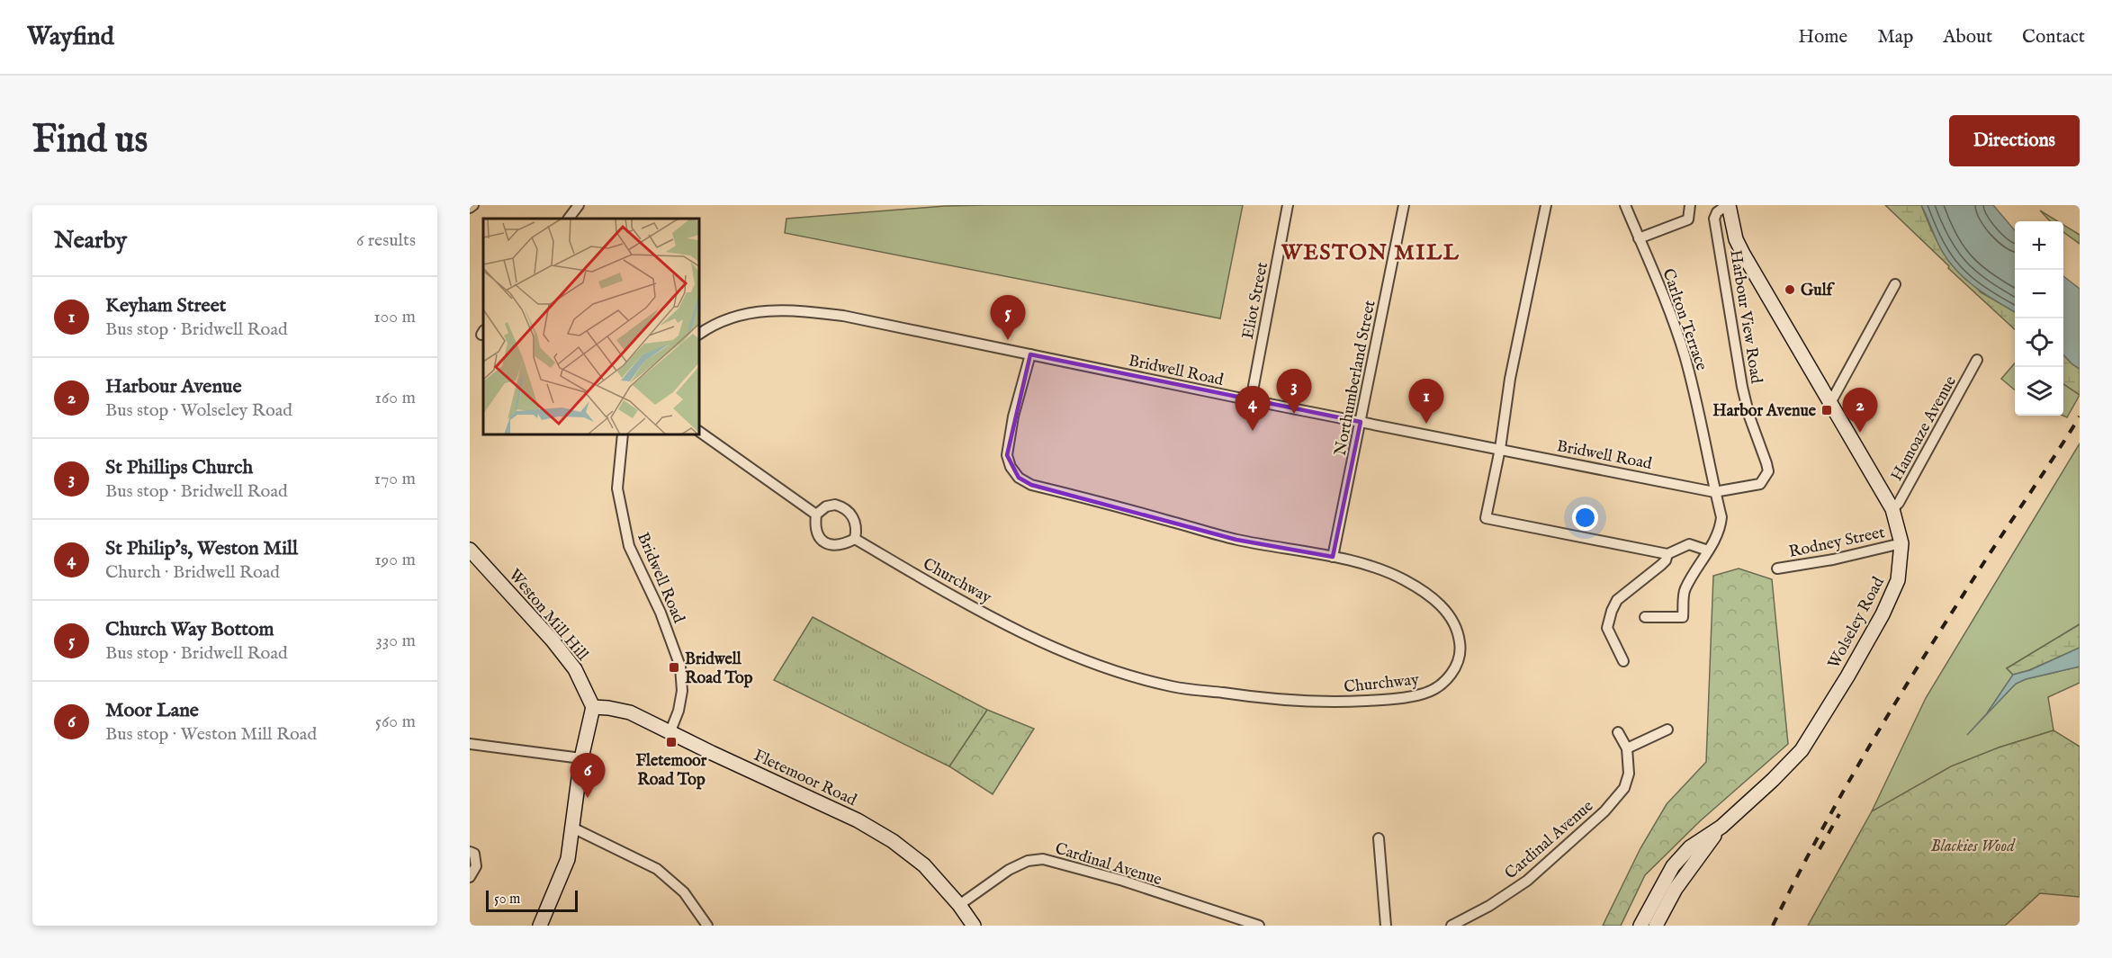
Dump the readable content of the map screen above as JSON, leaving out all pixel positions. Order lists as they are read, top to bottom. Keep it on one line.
{"streets":{"street":["Eliot Street","Harbour View Road","Carlton Terrace","Bridwell Road","Northumberland Street","Hamoaze Avenue","Rodney Street","Churchway","Weston Mill Hill","Wolseley Road","Fletemoor Road","Cardinal Avenue"]},"crossings":[["Eliot Street","Bridwell Road"],["Harbour View Road","Carlton Terrace"],["Harbour View Road","Bridwell Road"],["Harbour View Road","Wolseley Road"],["Carlton Terrace","Bridwell Road"],["Bridwell Road","Northumberland Street"],["Bridwell Road","Churchway"],["Bridwell Road","Fletemoor Road"],["Northumberland Street","Churchway"],["Hamoaze Avenue","Wolseley Road"],["Rodney Street","Wolseley Road"],["Weston Mill Hill","Fletemoor Road"],["Fletemoor Road","Cardinal Avenue"]],"districts":["WESTON MILL"],"parks":["Blackies Wood"],"places":{"other":["Gulf"],"transit":["Harbor Avenue","Bridwell Road Top","Fletemoor Road Top"]},"scale_bar":"50 m","page":{"header":"Wayfind","nav":["Home","Map","About","Contact"],"buttons":"Directions","title":"Find us","heading":["Nearby","6 results"],"map_buttons":["+","−"],"list":[{"mark":"1","name":"Keyham Street","note":"Bus stop · Bridwell Road","value":"100 m"},{"mark":"2","name":"Harbour Avenue","note":"Bus stop · Wolseley Road","value":"160 m"},{"mark":"3","name":"St Phillips Church","note":"Bus stop · Bridwell Road","value":"170 m"},{"mark":"4","name":"St Philip's, Weston Mill","note":"Church · Bridwell Road","value":"190 m"},{"mark":"5","name":"Church Way Bottom","note":"Bus stop · Bridwell Road","value":"330 m"},{"mark":"6","name":"Moor Lane","note":"Bus stop · Weston Mill Road","value":"560 m"}],"pins":["5","3","1","4","2","6"],"scale":"50 m"}}
